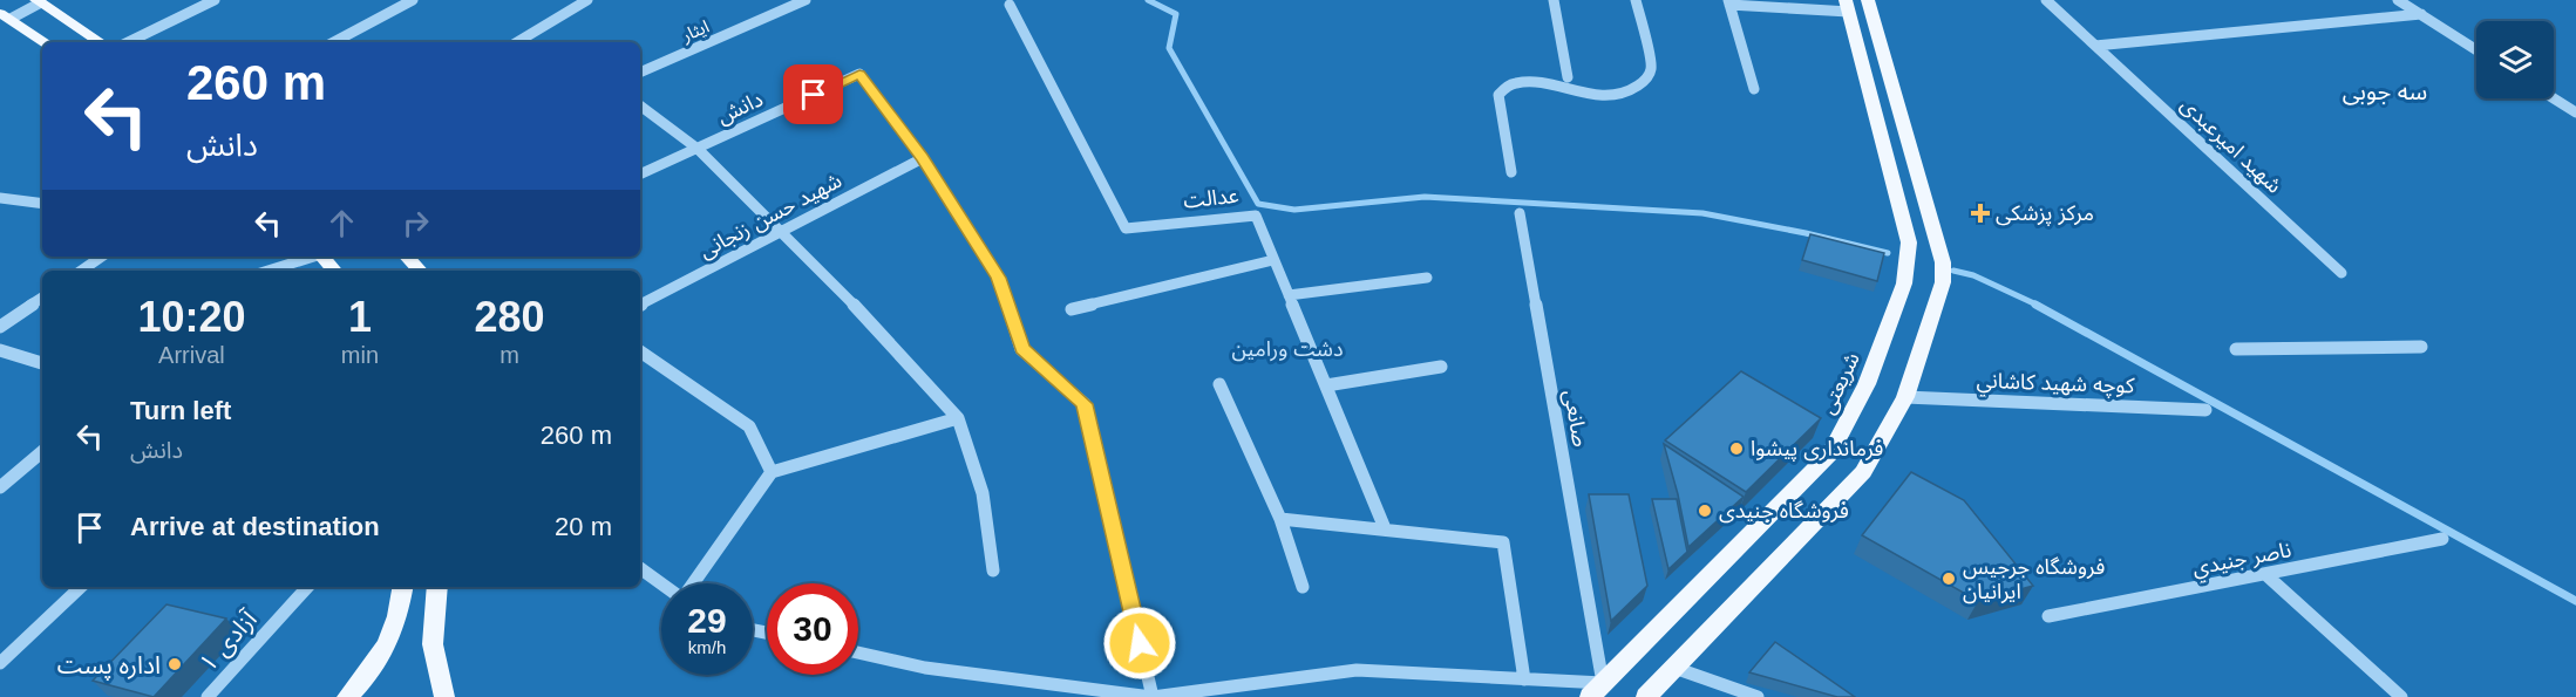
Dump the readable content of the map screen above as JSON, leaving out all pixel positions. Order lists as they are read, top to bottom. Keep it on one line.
{"streets":{"main road":["شریعتی"],"street":["ایثار","دانش","شهید امیرعبدی","عدالت","شهید حسن زنجانی","كوچه شهيد كاشاني","صانعی","ناصر جنيدي","آزادی ۱"]},"crossings":[["دانش","شهید حسن زنجانی"],["شریعتی","صانعی"]],"districts":["سه جوبی"],"parks":["دشت ورامین"],"places":{"health":["مرکز پزشکی"],"other":["فرمانداری پیشوا","فروشگاه جنیدی","فروشگاه جرجیس ایرانیان","اداره پست"]},"page":{"turn":["260 m","دانش"],"eta":["10:20","Arrival","1","min","280","m"],"list":[{"name":"Turn left","note":"دانش","value":"260 m"},{"name":"Arrive at destination","value":"20 m"}],"speed":"29 km/h","limit":"30"}}
